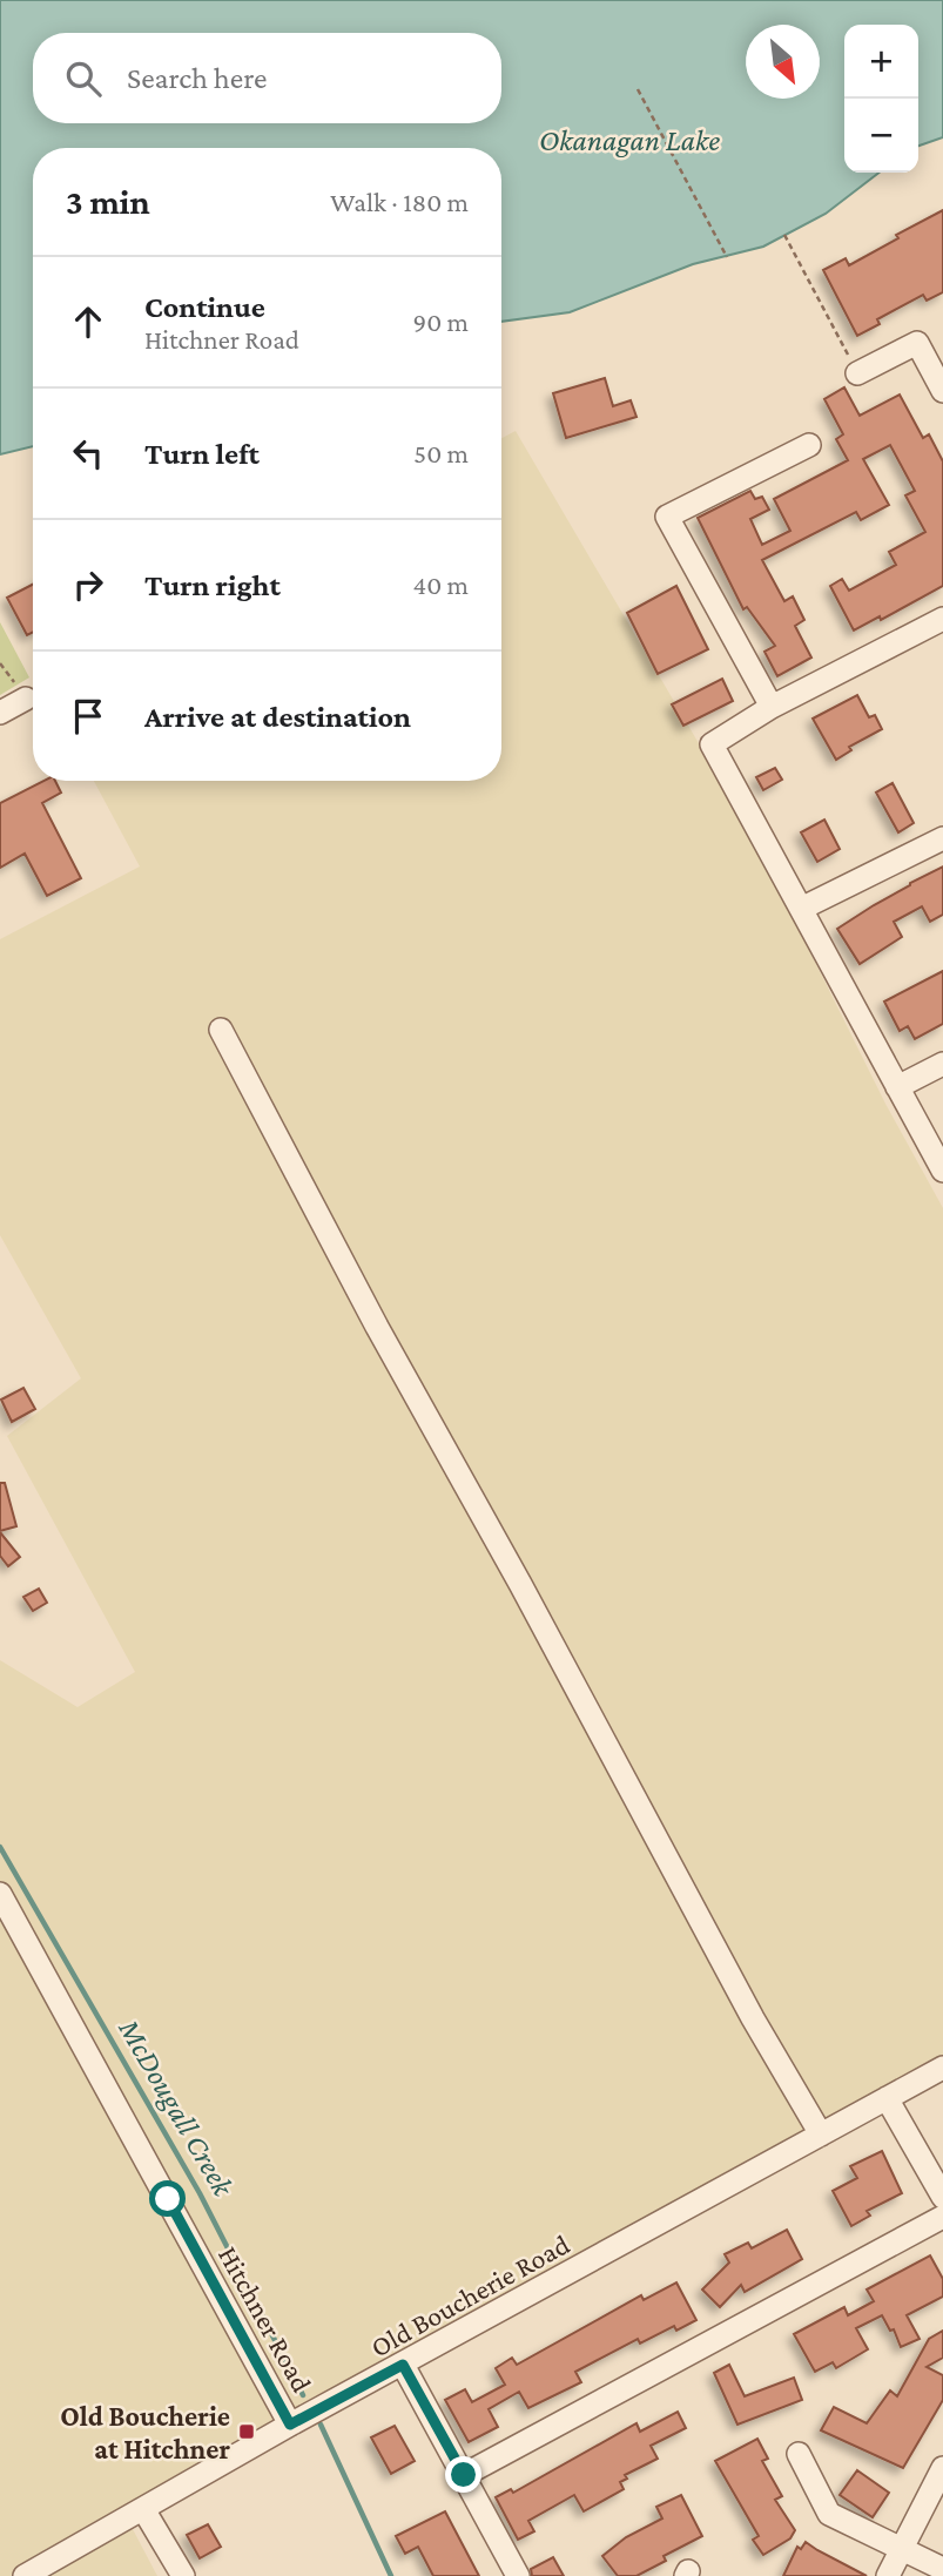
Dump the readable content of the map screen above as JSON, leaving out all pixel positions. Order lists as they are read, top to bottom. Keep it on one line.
{"streets":{"street":["Old Boucherie Road","Hitchner Road"]},"crossings":[["Old Boucherie Road","Hitchner Road"]],"water":["Okanagan Lake","McDougall Creek"],"places":{"transit":["Old Boucherie at Hitchner"]},"north":"bottom right","page":{"map_buttons":["+","−"],"search":"Search here","heading":["3 min","Walk · 180 m"],"list":[["Continue","Hitchner Road","90 m"],["Turn left","50 m"],["Turn right","40 m"],"Arrive at destination"]}}
